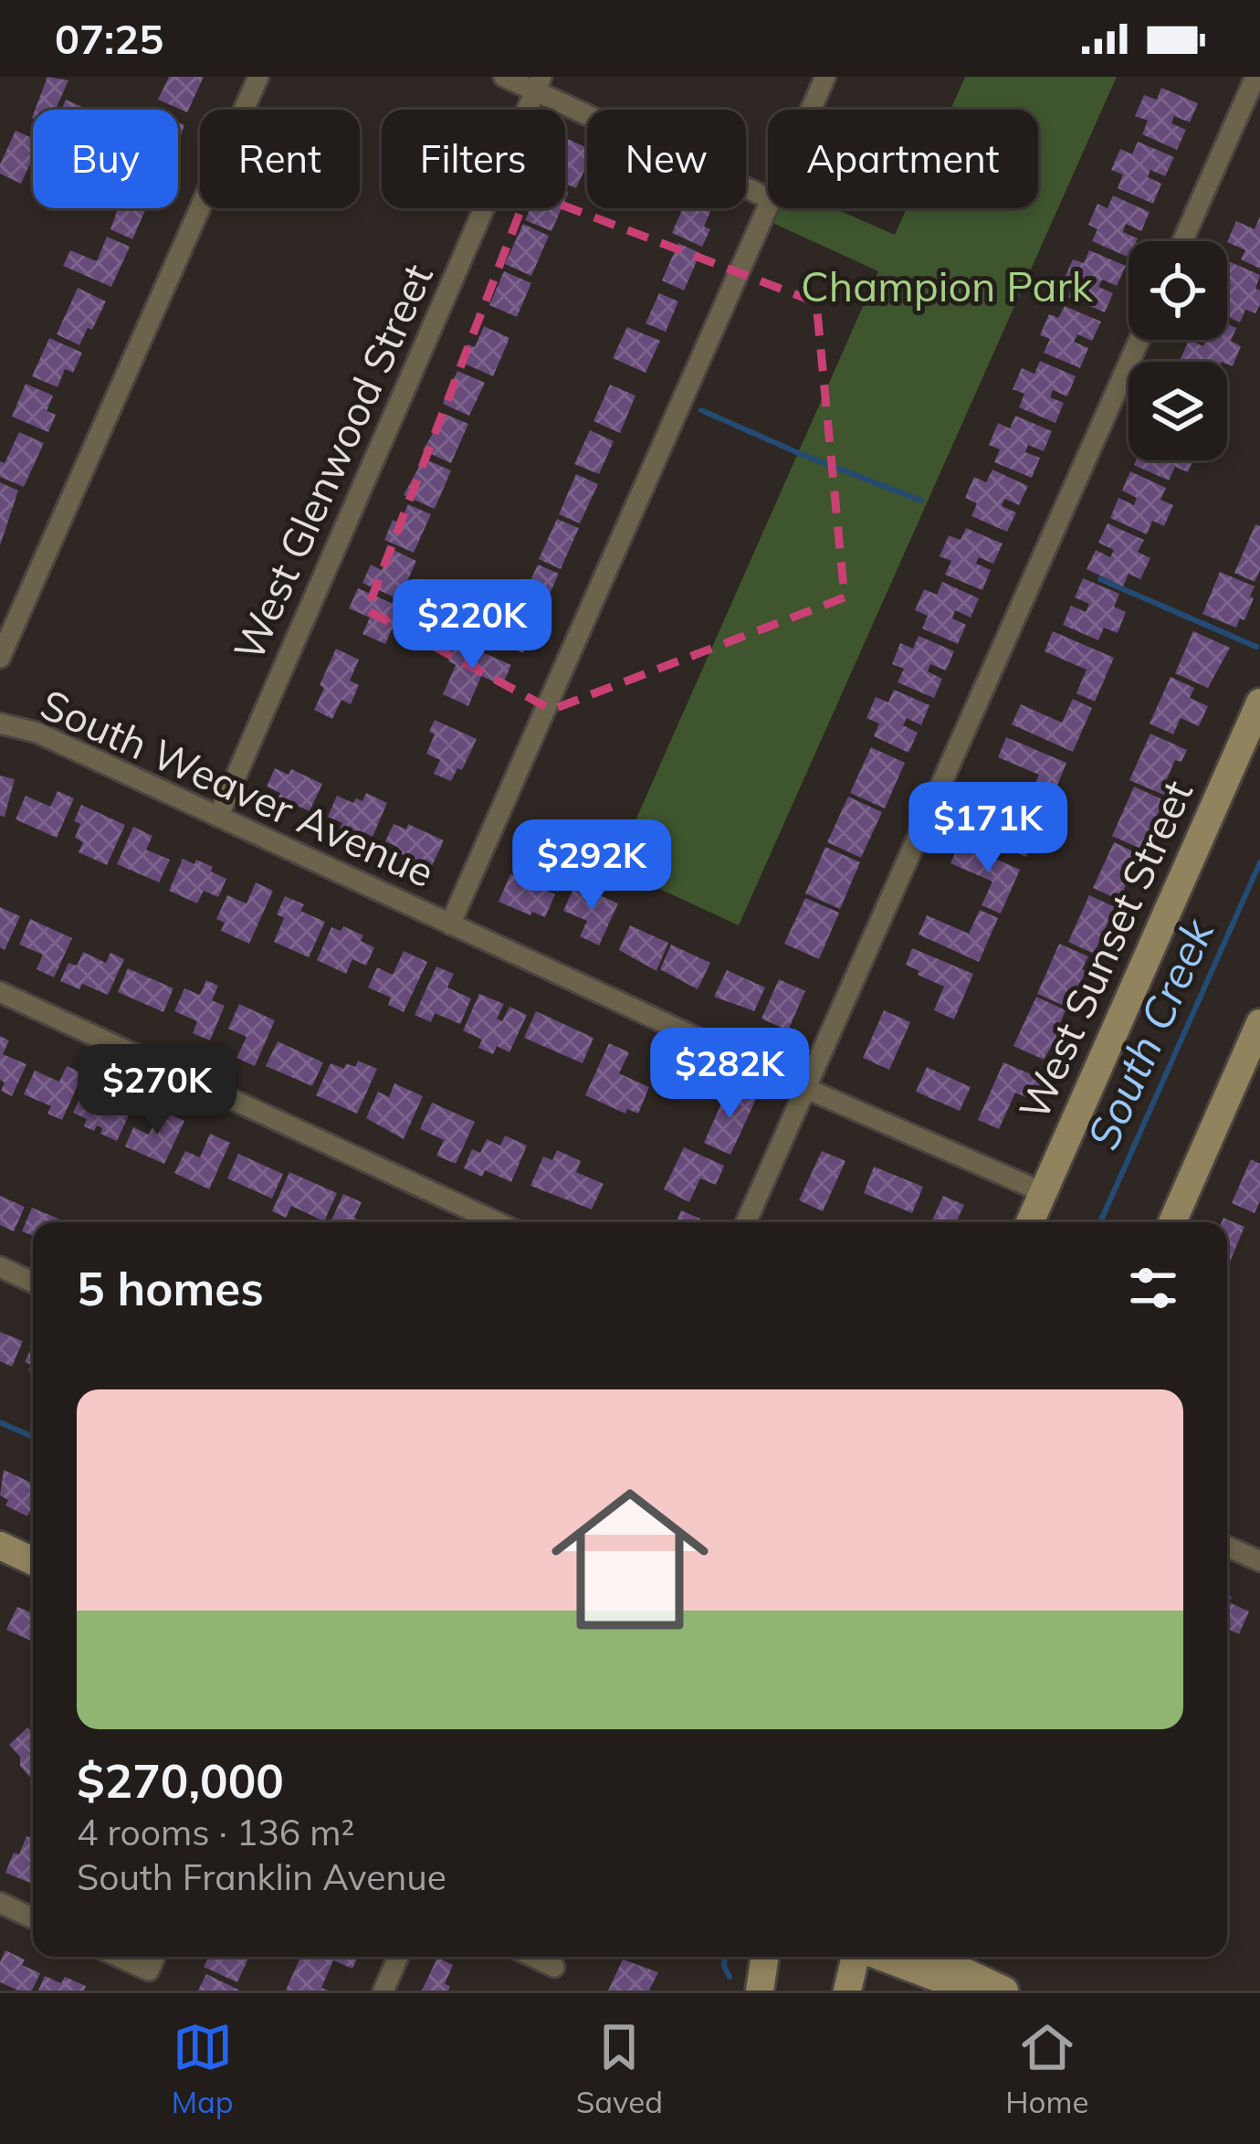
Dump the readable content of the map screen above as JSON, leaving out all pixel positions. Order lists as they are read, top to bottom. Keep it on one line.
{"streets":{"main road":["West Sunset Street"],"street":["West Glenwood Street","South Weaver Avenue"]},"crossings":[["West Glenwood Street","South Weaver Avenue"],["South Weaver Avenue","West Sunset Street"]],"water":["South Creek"],"parks":["Champion Park"],"page":{"status":"07:25","chip":["Buy","Rent","Filters","New","Apartment"],"price":["$220K","$171K","$292K","$282K","$270K"],"heading":"5 homes","list":[{"name":"$270,000","note":"4 rooms · 136 m² · South Franklin Avenue"}],"tabs":["Map","Saved","Home"]}}
